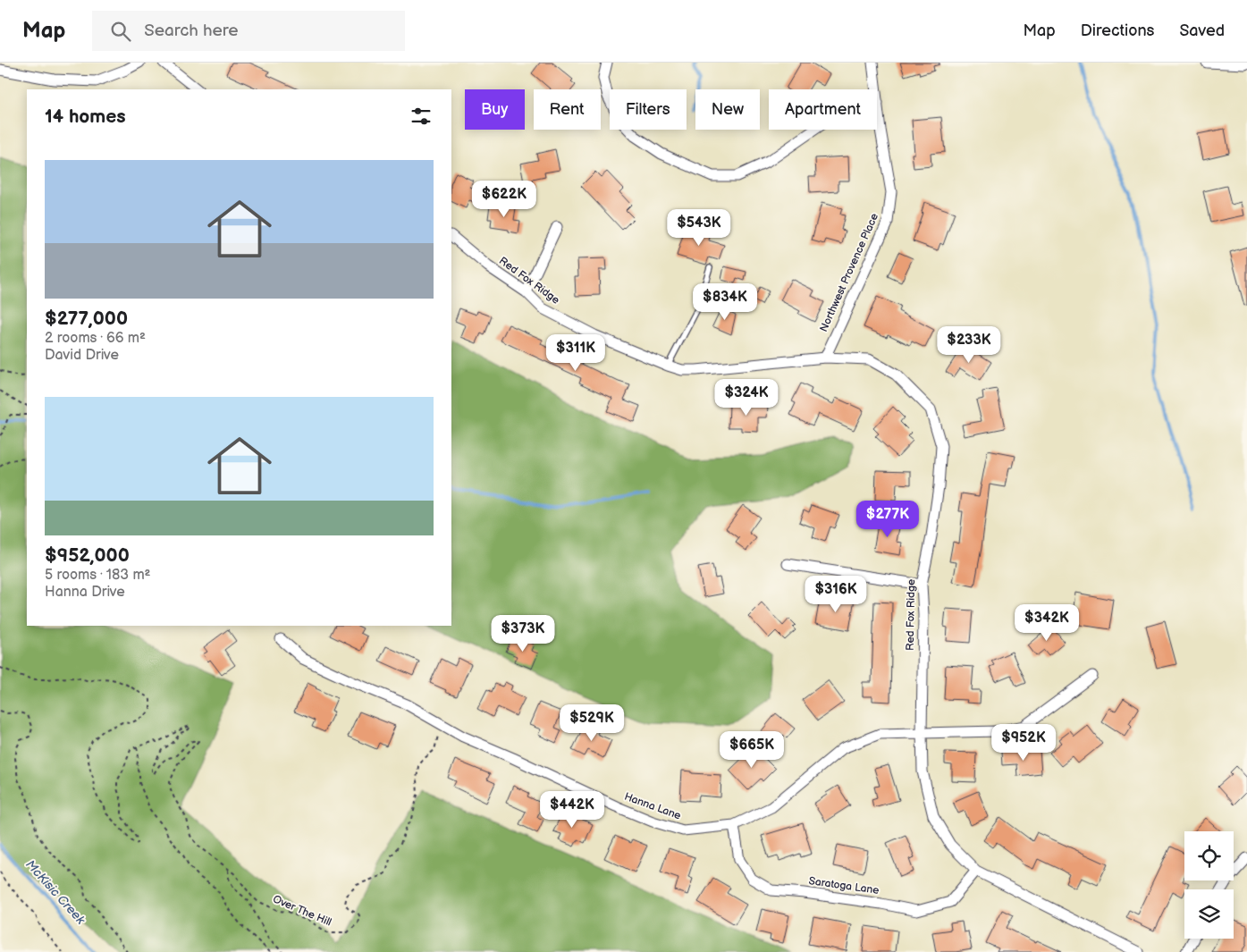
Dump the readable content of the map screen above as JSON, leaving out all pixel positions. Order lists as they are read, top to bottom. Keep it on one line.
{"streets":{"street":["Northwest Provence Place","Red Fox Ridge","Hanna Lane","Saratoga Lane"],"path":["Over The Hill"]},"crossings":[["Northwest Provence Place","Red Fox Ridge"],["Red Fox Ridge","Hanna Lane"],["Red Fox Ridge","Saratoga Lane"],["Hanna Lane","Saratoga Lane"],["Hanna Lane","Over The Hill"]],"water":["McKisic Creek"],"page":{"header":"Map","search":"Search here","nav":["Map","Directions","Saved"],"chip":["Buy","Rent","Filters","New","Apartment"],"heading":"14 homes","list":[{"name":"$277,000","note":"2 rooms · 66 m² · David Drive"},{"name":"$952,000","note":"5 rooms · 183 m² · Hanna Drive"}],"price":["$622K","$543K","$834K","$233K","$311K","$324K","$277K","$316K","$342K","$373K","$529K","$952K","$665K","$442K"]}}
